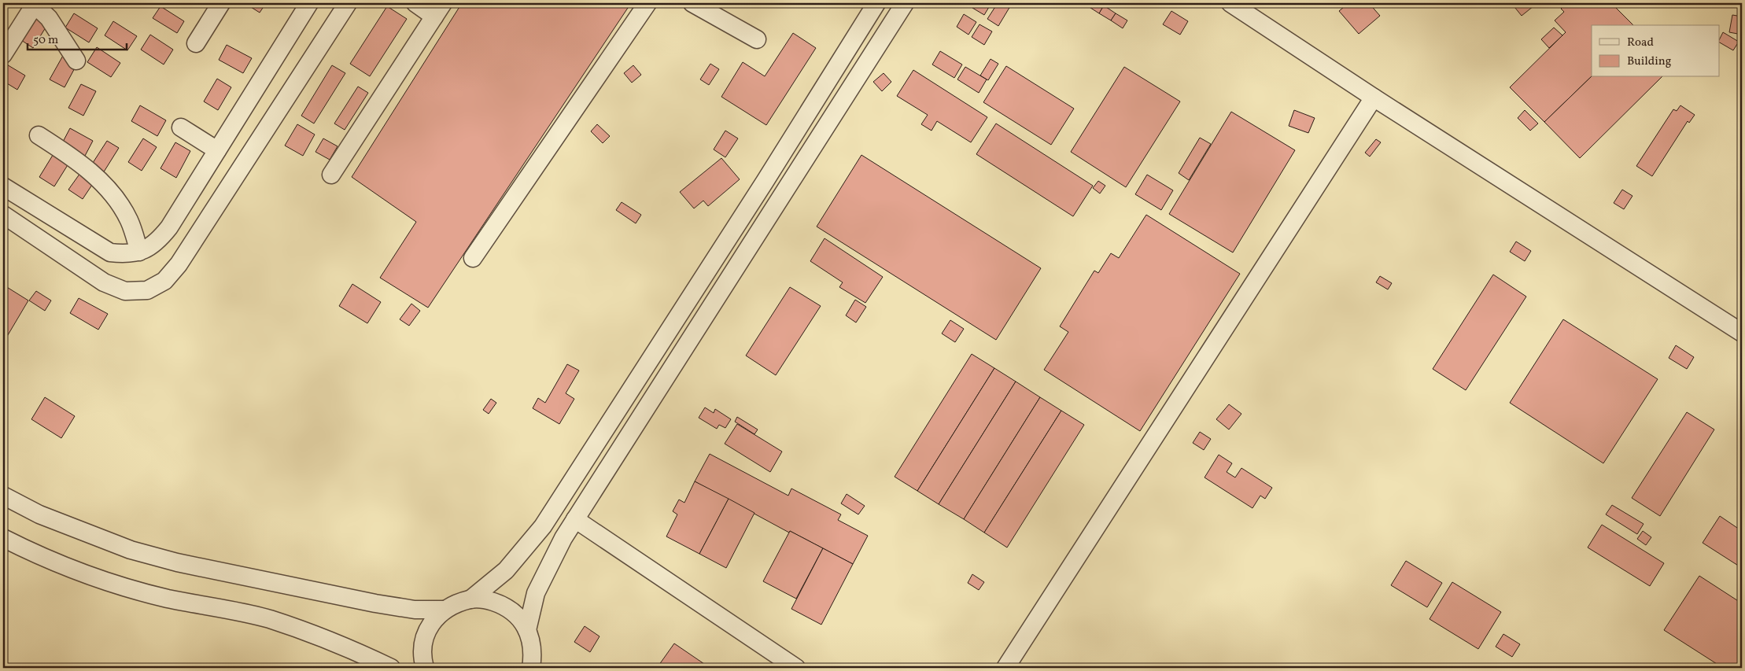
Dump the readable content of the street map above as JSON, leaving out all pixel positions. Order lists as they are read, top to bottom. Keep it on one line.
{"legend":["Road","Building"],"scale_bar":"50 m"}
